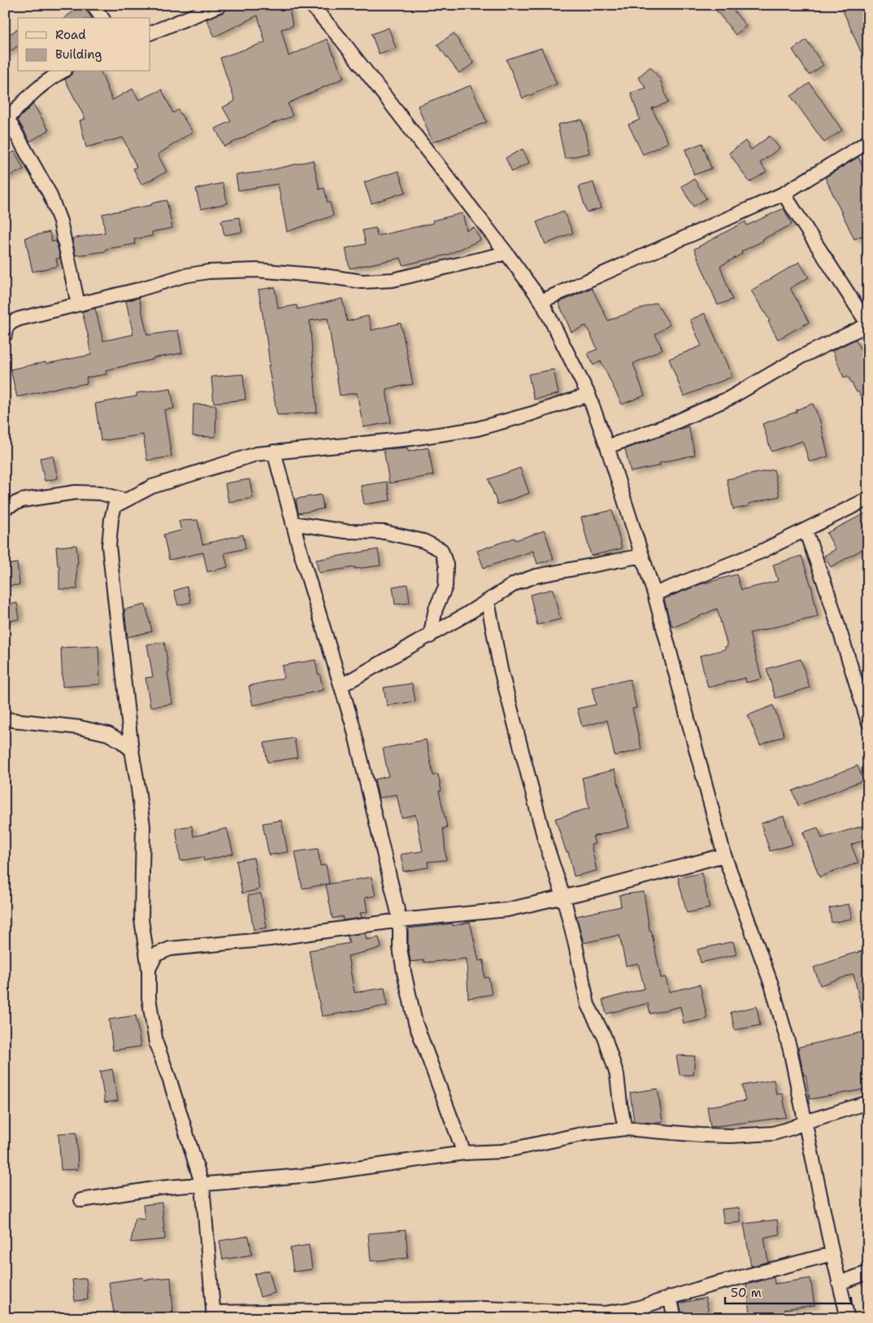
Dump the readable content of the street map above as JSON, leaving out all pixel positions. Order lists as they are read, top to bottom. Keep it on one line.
{"legend":["Road","Building"],"scale_bar":"50 m"}
